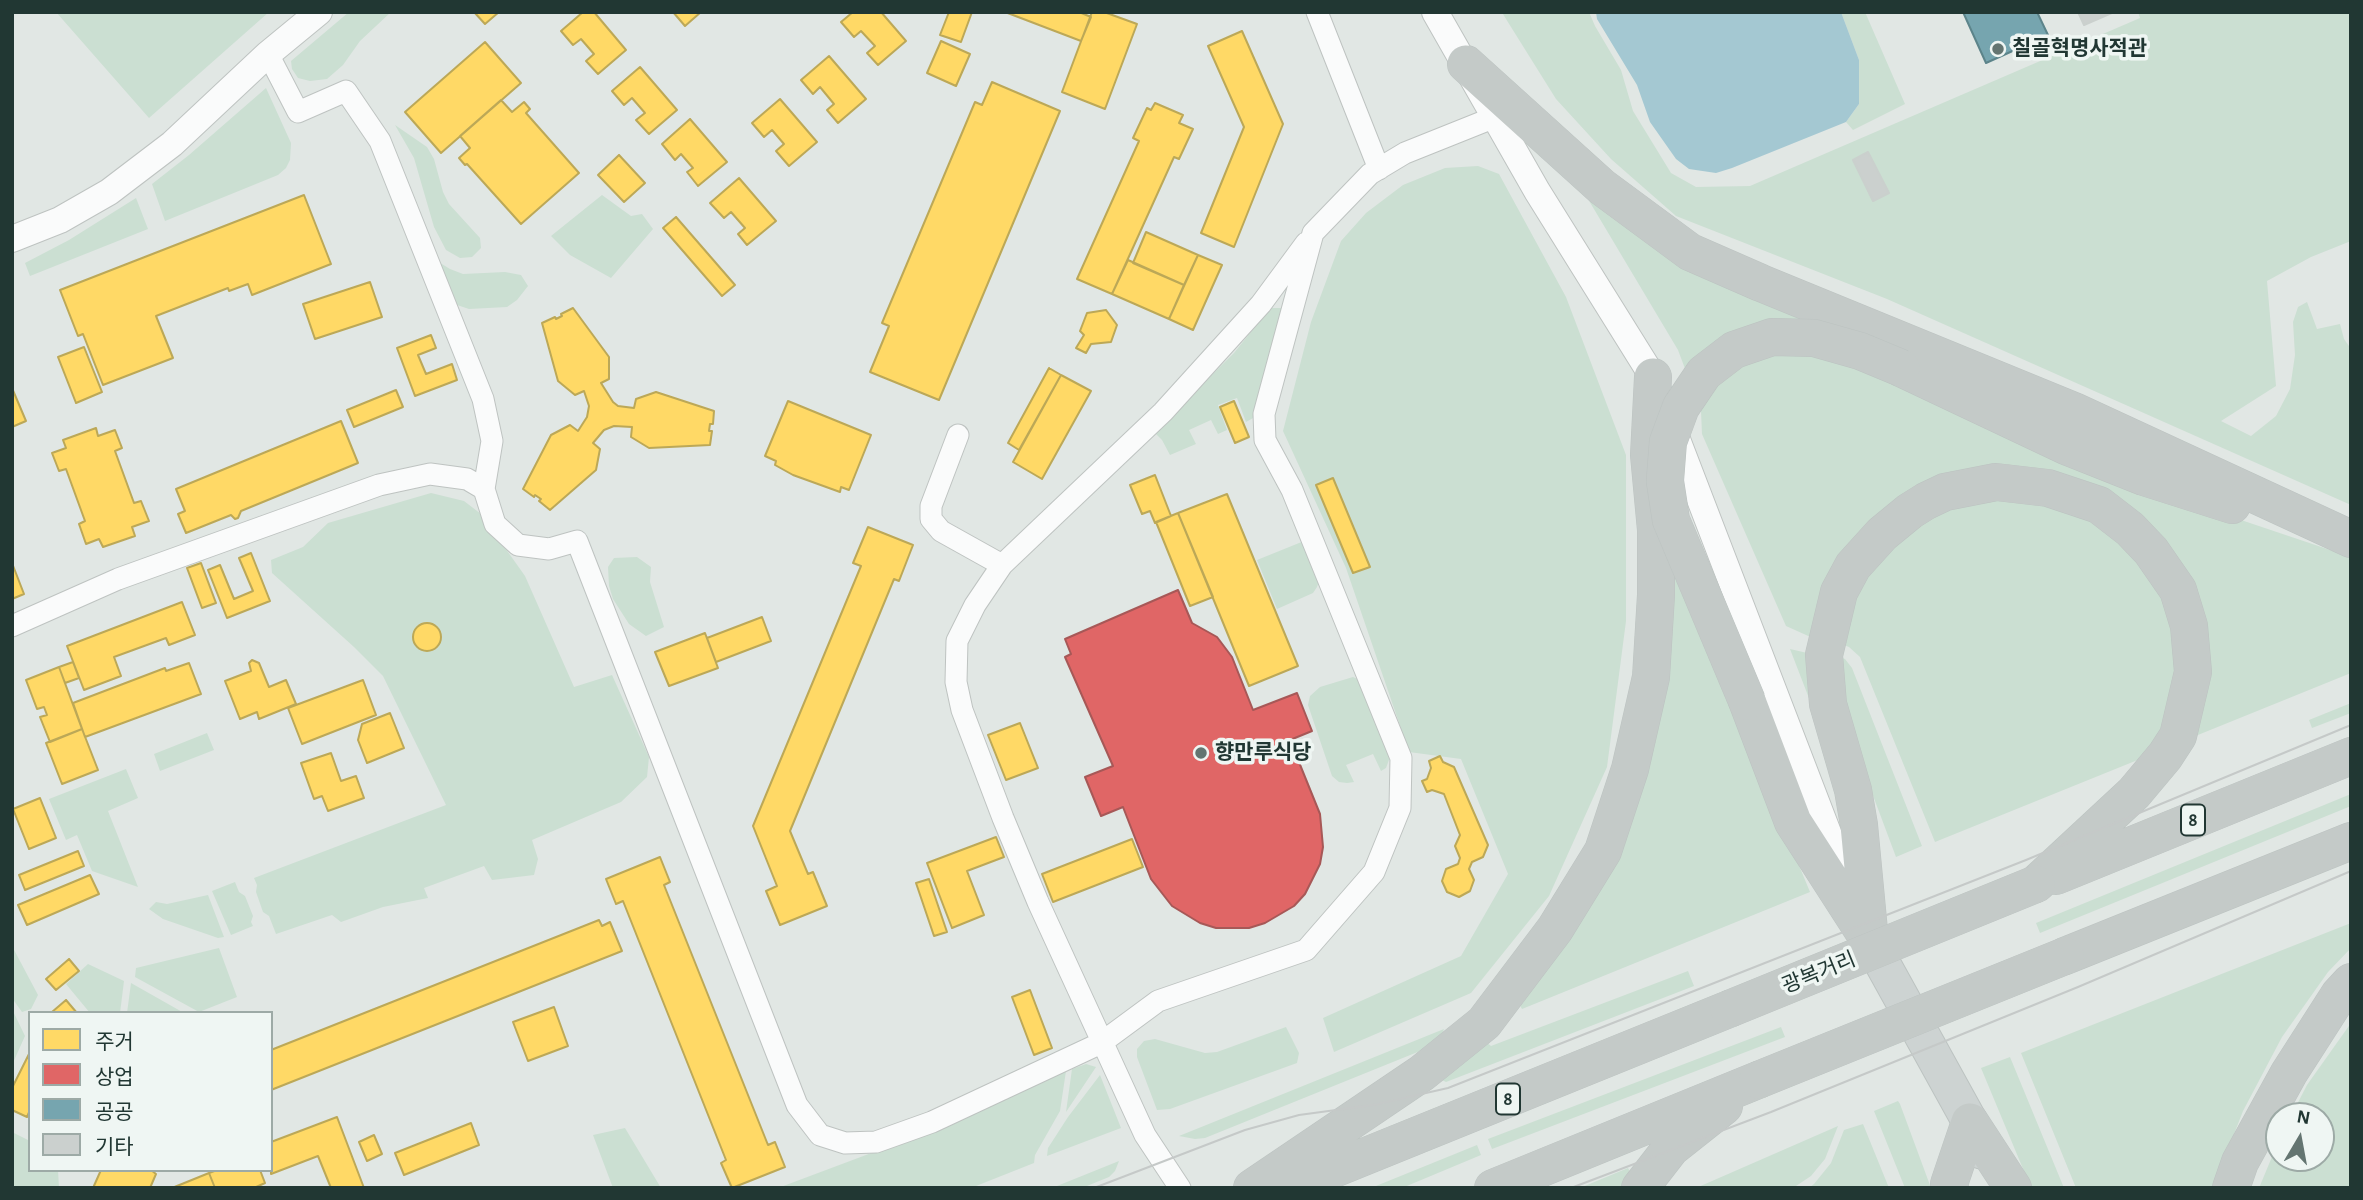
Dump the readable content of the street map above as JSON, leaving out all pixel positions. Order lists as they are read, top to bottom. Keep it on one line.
{"streets":{"highway":["8","광복거리"]},"places":["칠골혁명사적관","향만루식당"],"legend":["주거","상업","공공","기타"],"north":"top"}
